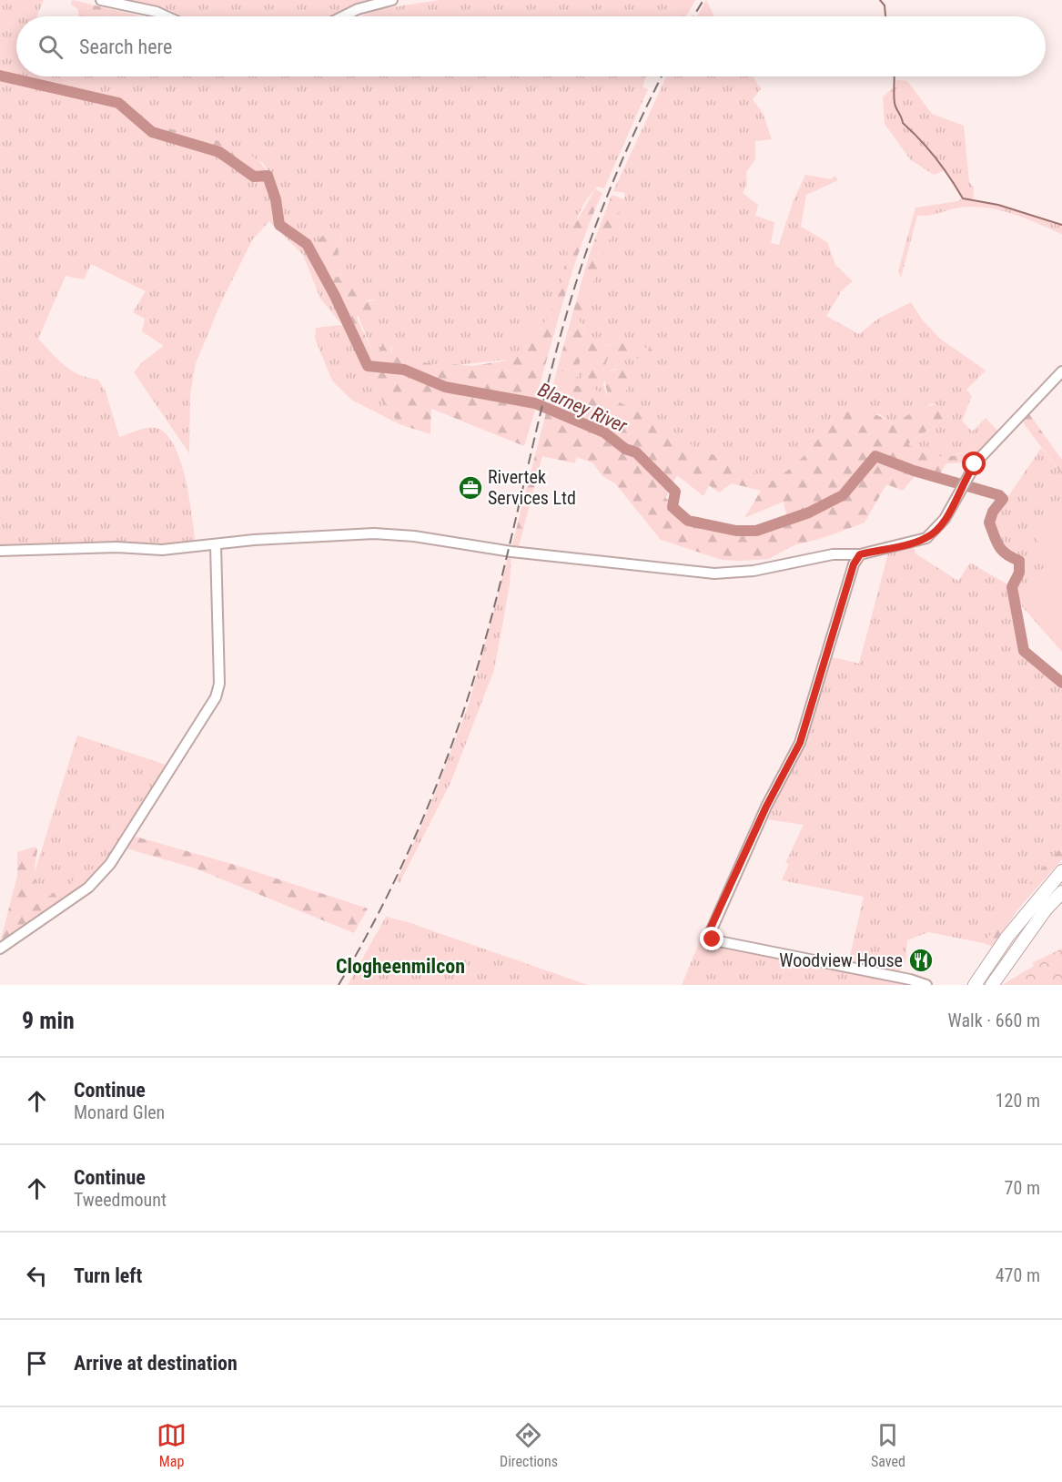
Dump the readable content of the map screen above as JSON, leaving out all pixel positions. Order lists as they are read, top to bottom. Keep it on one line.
{"districts":["Clogheenmilcon"],"water":["Blarney River"],"places":{"office":["Rivertek Services Ltd"],"restaurant":["Woodview House"]},"page":{"search":"Search here","heading":["9 min","Walk · 660 m"],"list":[["Continue","Monard Glen","120 m"],["Continue","Tweedmount","70 m"],["Turn left","470 m"],"Arrive at destination"],"nav":["Map","Directions","Saved"]}}
